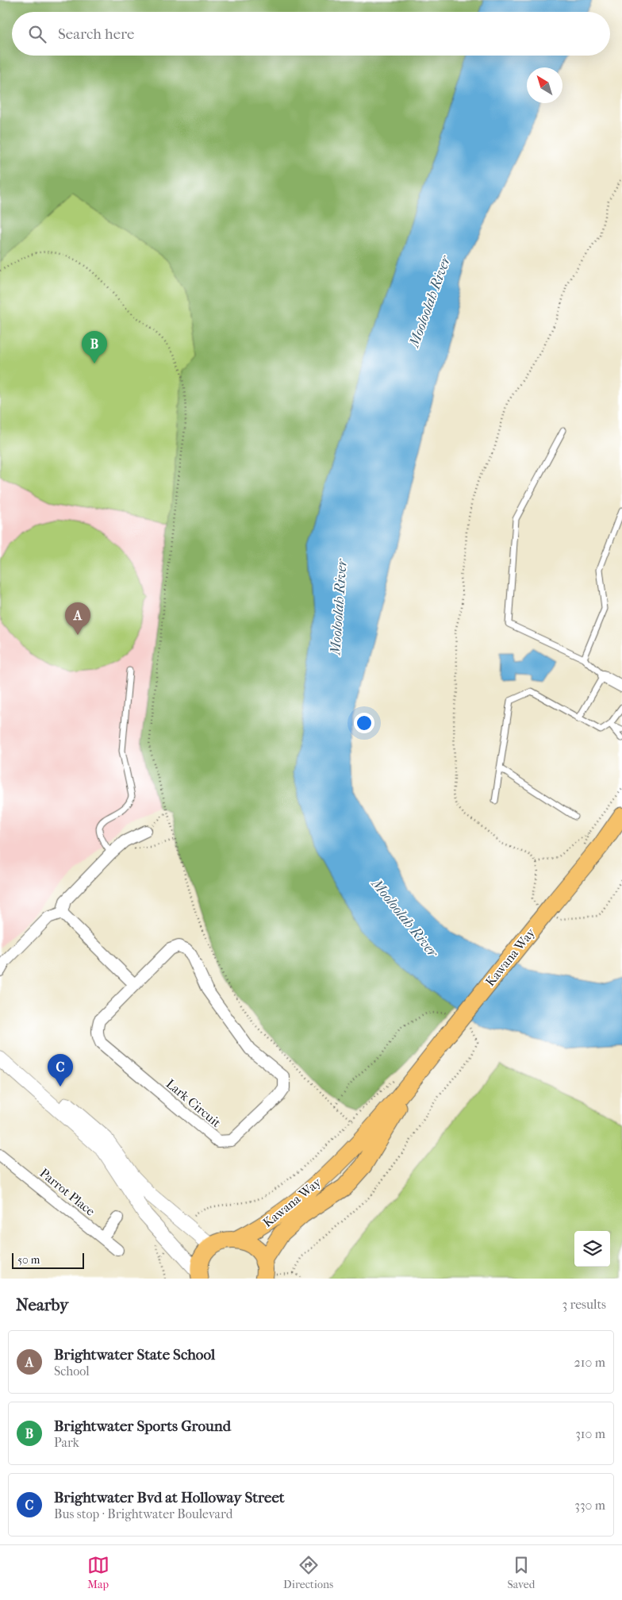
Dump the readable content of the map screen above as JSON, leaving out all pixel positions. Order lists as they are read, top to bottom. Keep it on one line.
{"streets":{"main road":["Kawana Way"],"street":["Lark Circuit","Parrot Place"]},"water":["Mooloolah River"],"scale_bar":"50 m","north":"top left","page":{"search":"Search here","pins":["B","A","C"],"scale":"50 m","heading":["Nearby","3 results"],"list":[{"mark":"A","name":"Brightwater State School","note":"School","value":"210 m"},{"mark":"B","name":"Brightwater Sports Ground","note":"Park","value":"310 m"},{"mark":"C","name":"Brightwater Bvd at Holloway Street","note":"Bus stop · Brightwater Boulevard","value":"330 m"}],"nav":["Map","Directions","Saved"]}}
